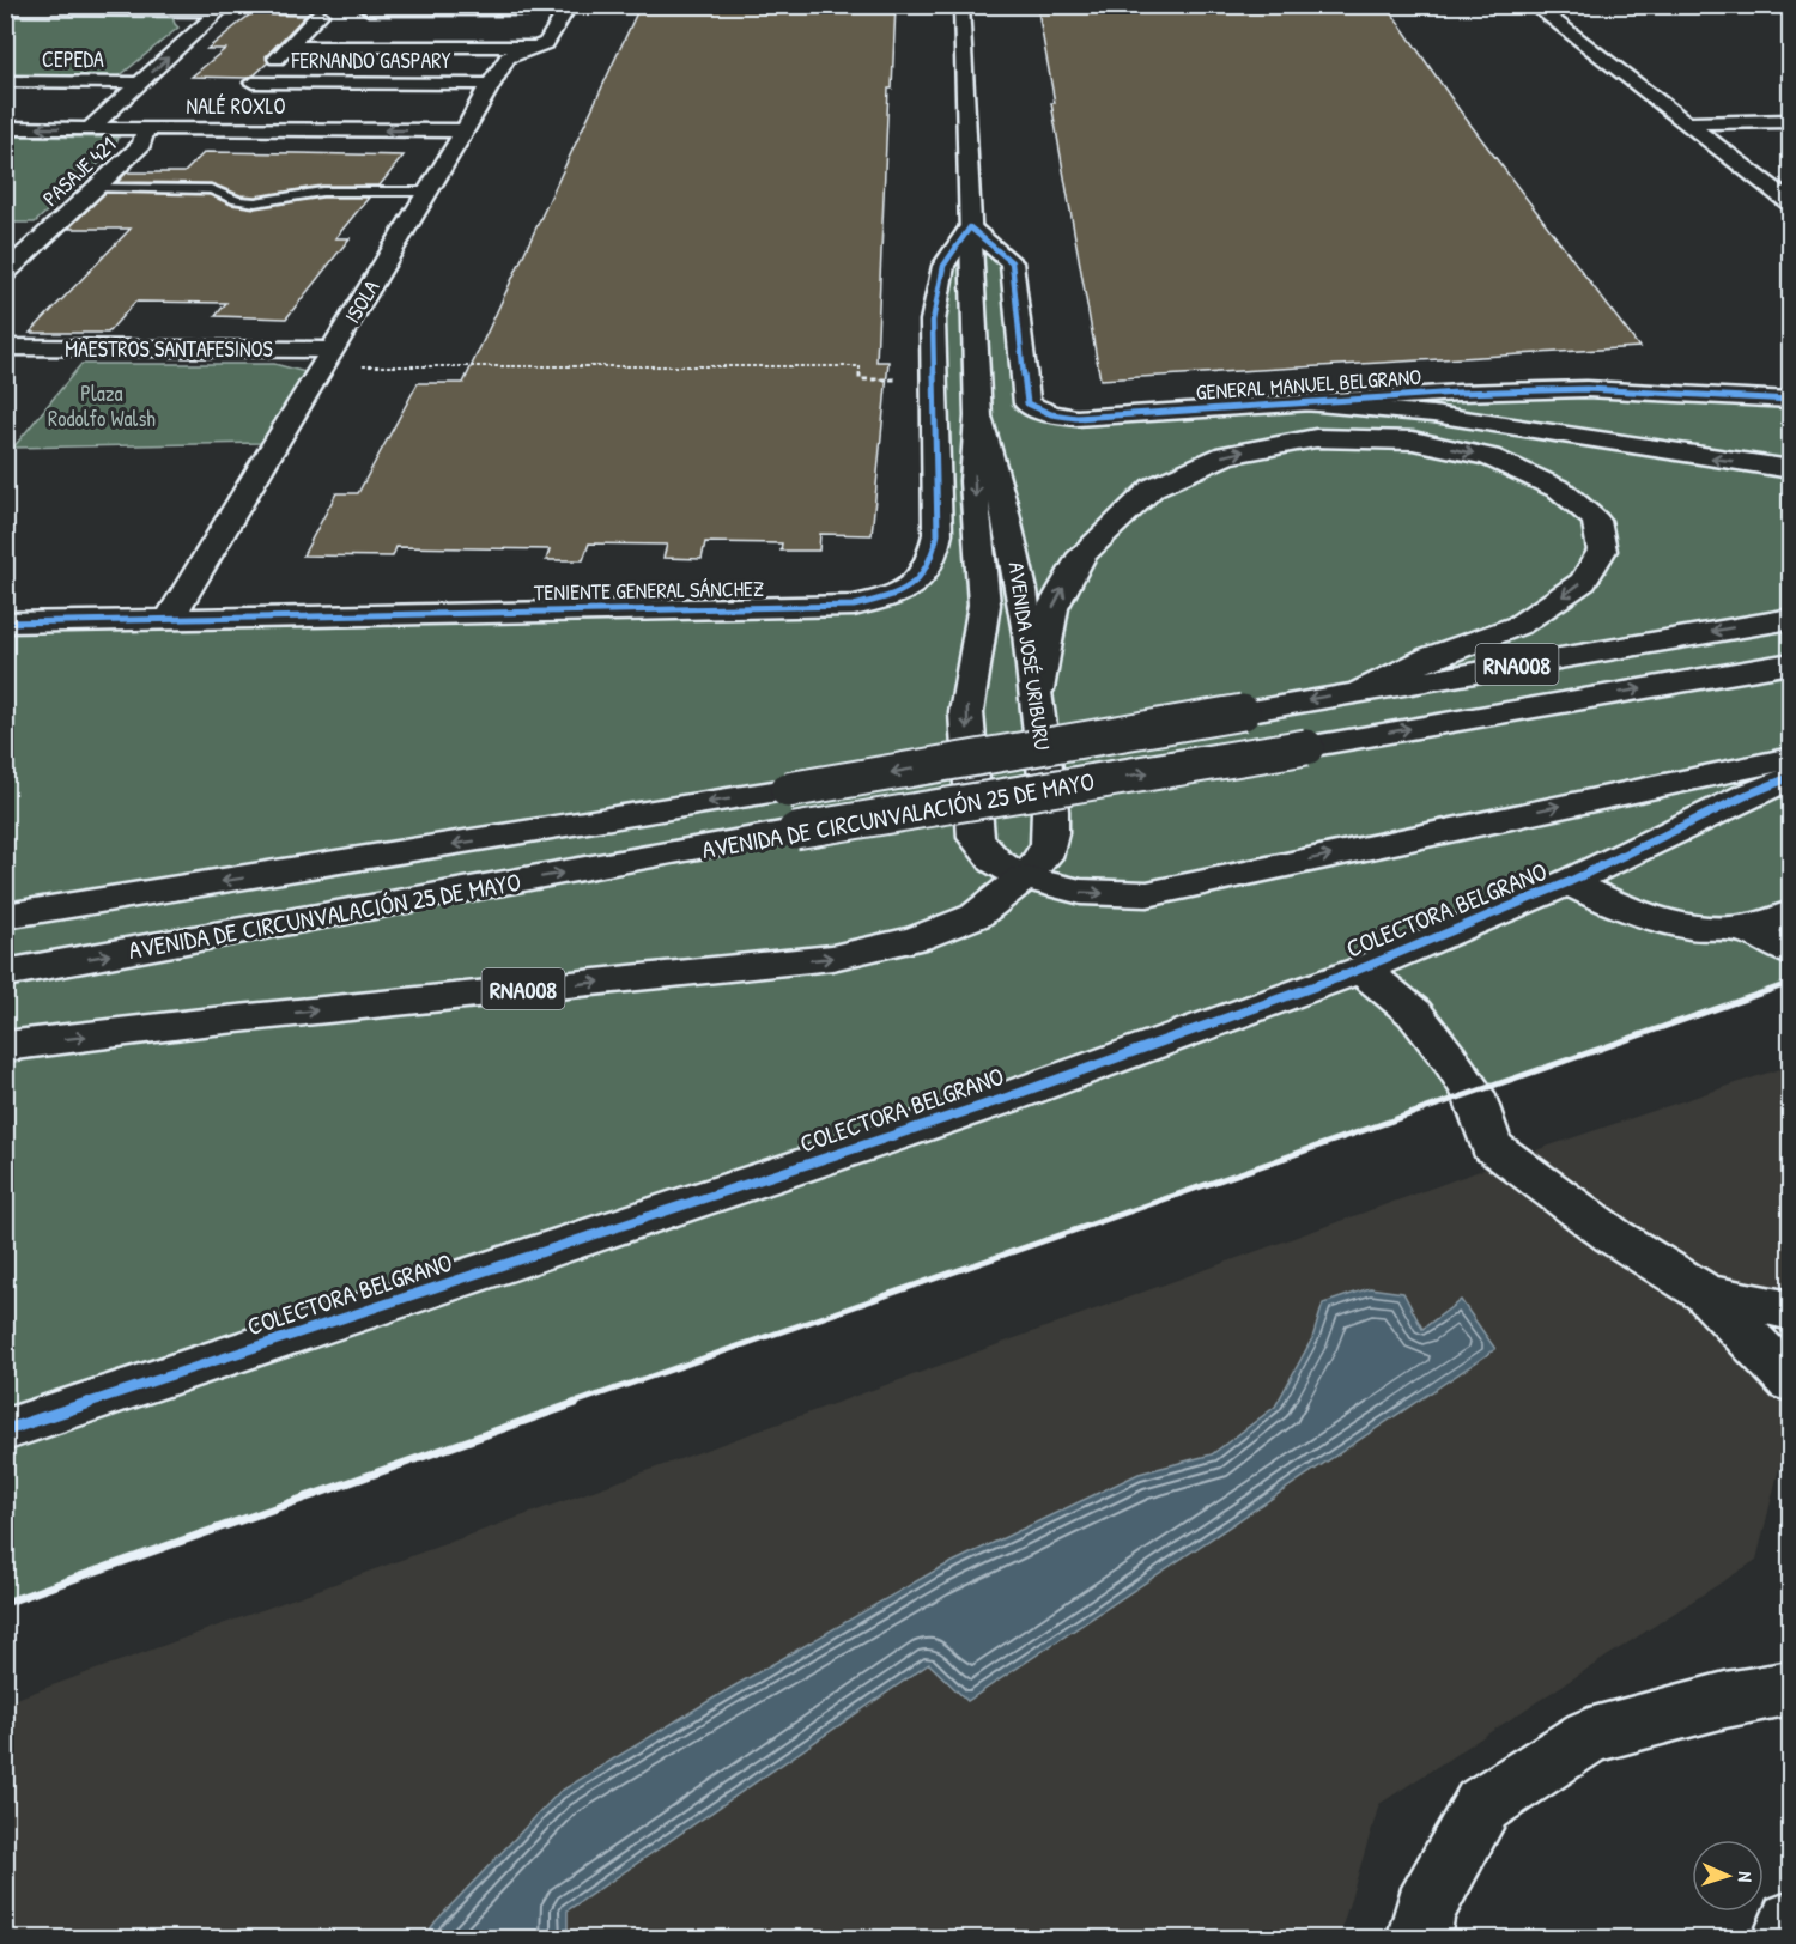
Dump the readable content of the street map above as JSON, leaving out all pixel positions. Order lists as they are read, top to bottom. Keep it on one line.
{"streets":{"main road":["CEPEDA","FERNANDO GASPARY","NALÉ ROXLO","PASAJE 421","ISOLA","MAESTROS SANTAFESINOS","GENERAL MANUEL BELGRANO","TENIENTE GENERAL SÁNCHEZ","AVENIDA JOSÉ URIBURU","RNA008","AVENIDA DE CIRCUNVALACIÓN 25 DE MAYO","COLECTORA BELGRANO"]},"crossings":[["FERNANDO GASPARY","ISOLA"],["NALÉ ROXLO","PASAJE 421"],["NALÉ ROXLO","ISOLA"],["ISOLA","MAESTROS SANTAFESINOS"],["ISOLA","TENIENTE GENERAL SÁNCHEZ"],["GENERAL MANUEL BELGRANO","TENIENTE GENERAL SÁNCHEZ"],["GENERAL MANUEL BELGRANO","AVENIDA JOSÉ URIBURU"],["TENIENTE GENERAL SÁNCHEZ","AVENIDA JOSÉ URIBURU"],["AVENIDA JOSÉ URIBURU","RNA008"]],"parks":["Plaza Rodolfo Walsh"],"north":"right"}
